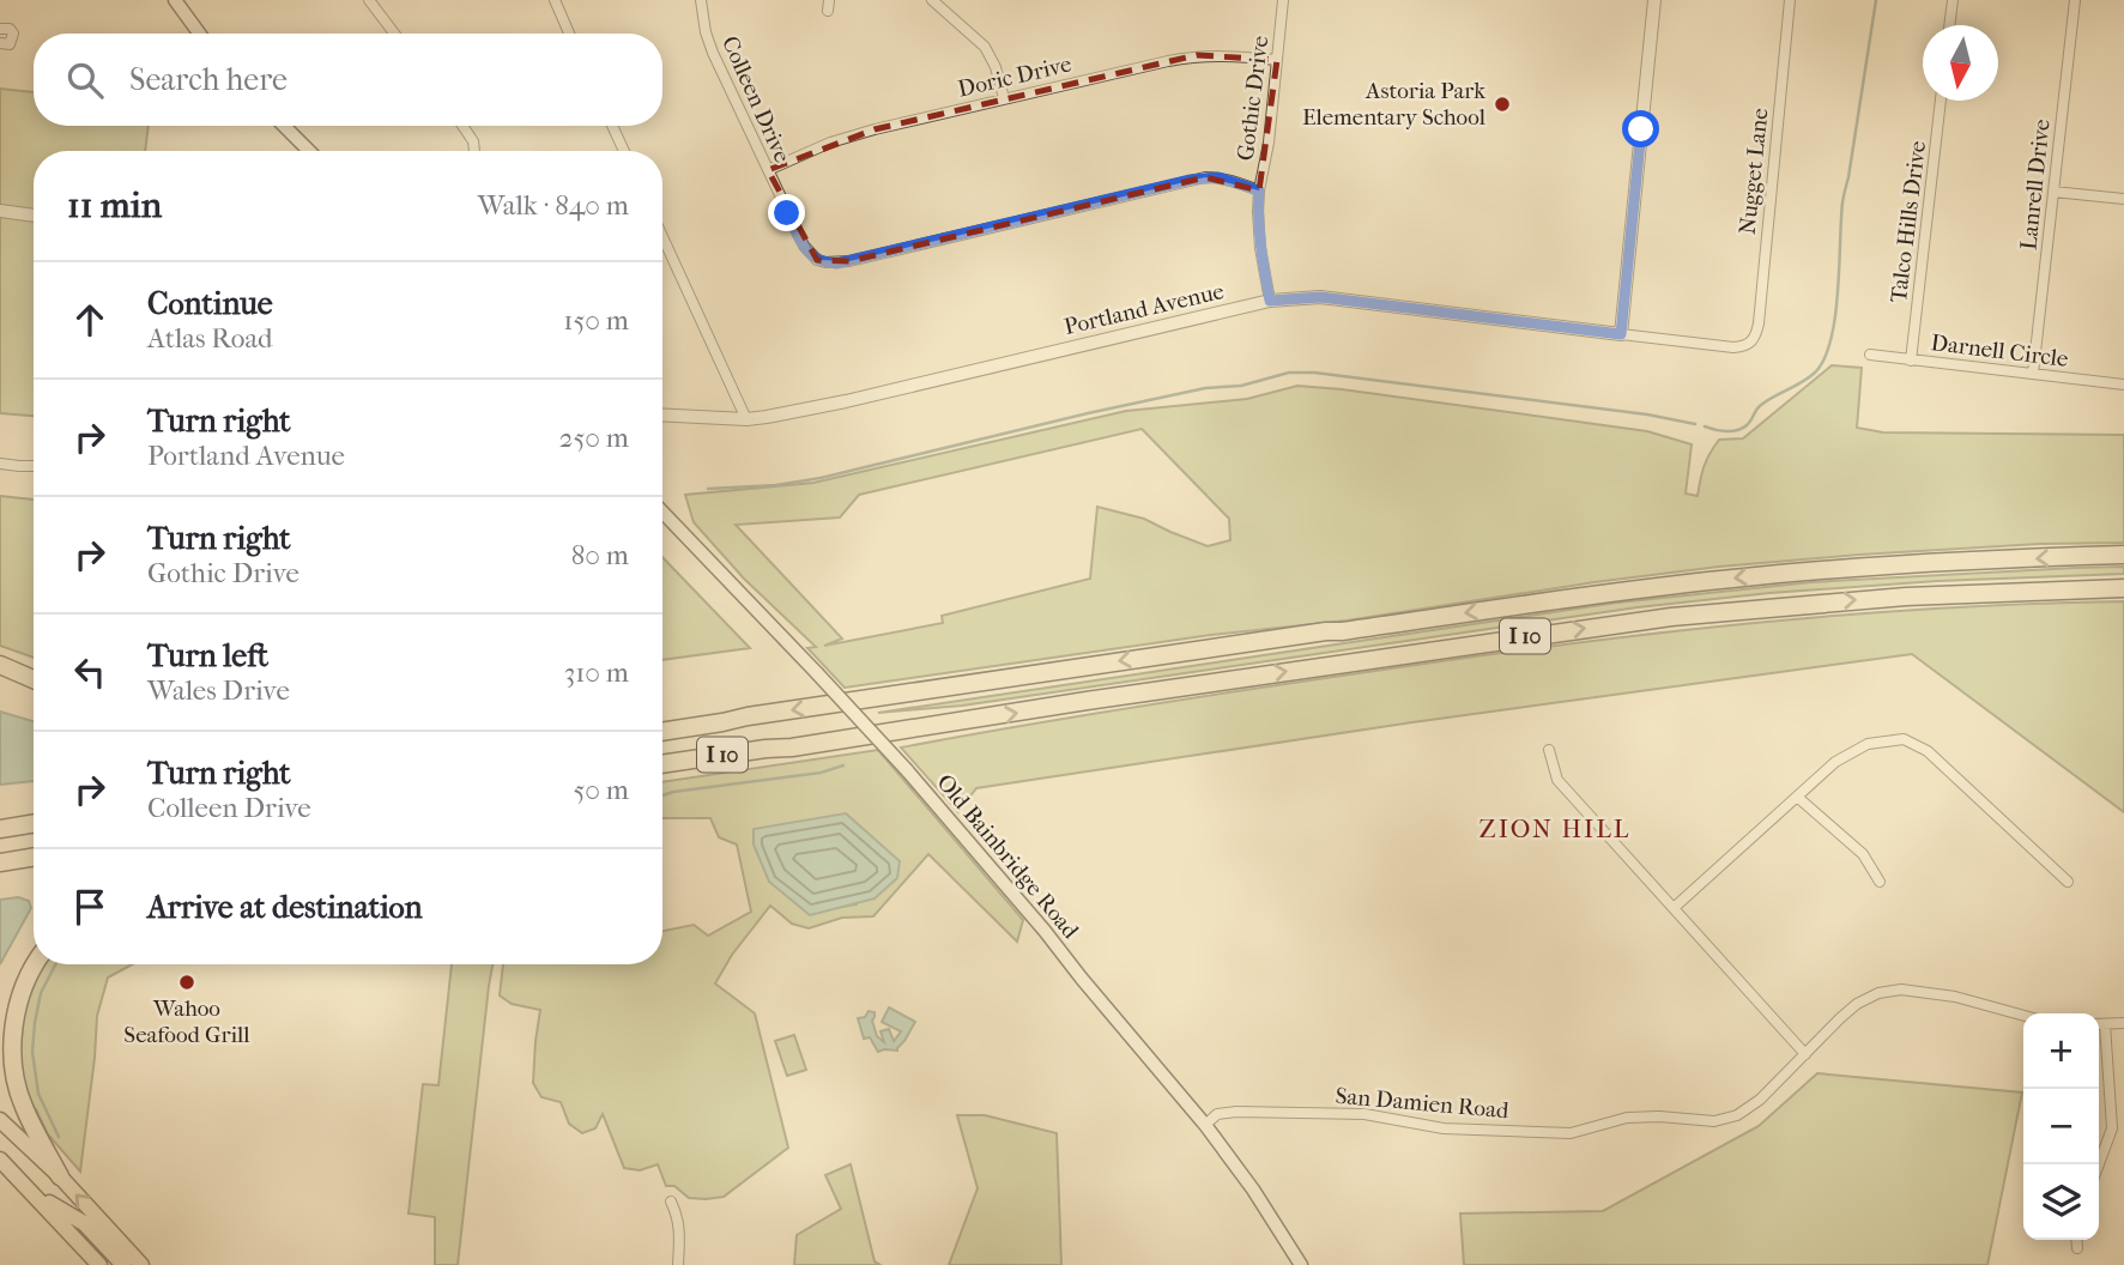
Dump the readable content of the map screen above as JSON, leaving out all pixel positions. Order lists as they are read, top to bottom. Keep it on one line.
{"streets":{"highway":["I 10"],"main road":["Old Bainbridge Road"],"street":["Doric Drive","Gothic Drive","Colleen Drive","Nugget Lane","Lanrell Drive","Talco Hills Drive","Portland Avenue","Darnell Circle","San Damien Road"]},"crossings":[["Doric Drive","Gothic Drive"],["Doric Drive","Colleen Drive"],["Gothic Drive","Colleen Drive"],["Gothic Drive","Portland Avenue"],["Nugget Lane","Portland Avenue"],["Lanrell Drive","Darnell Circle"],["Talco Hills Drive","Darnell Circle"],["Old Bainbridge Road","San Damien Road"]],"districts":["ZION HILL"],"places":["Astoria Park Elementary School","Wahoo Seafood Grill"],"north":"bottom","page":{"search":"Search here","heading":["11 min","Walk · 840 m"],"list":[["Continue","Atlas Road","150 m"],["Turn right","Portland Avenue","250 m"],["Turn right","Gothic Drive","80 m"],["Turn left","Wales Drive","310 m"],["Turn right","Colleen Drive","50 m"],"Arrive at destination"],"map_buttons":["+","−"]}}
